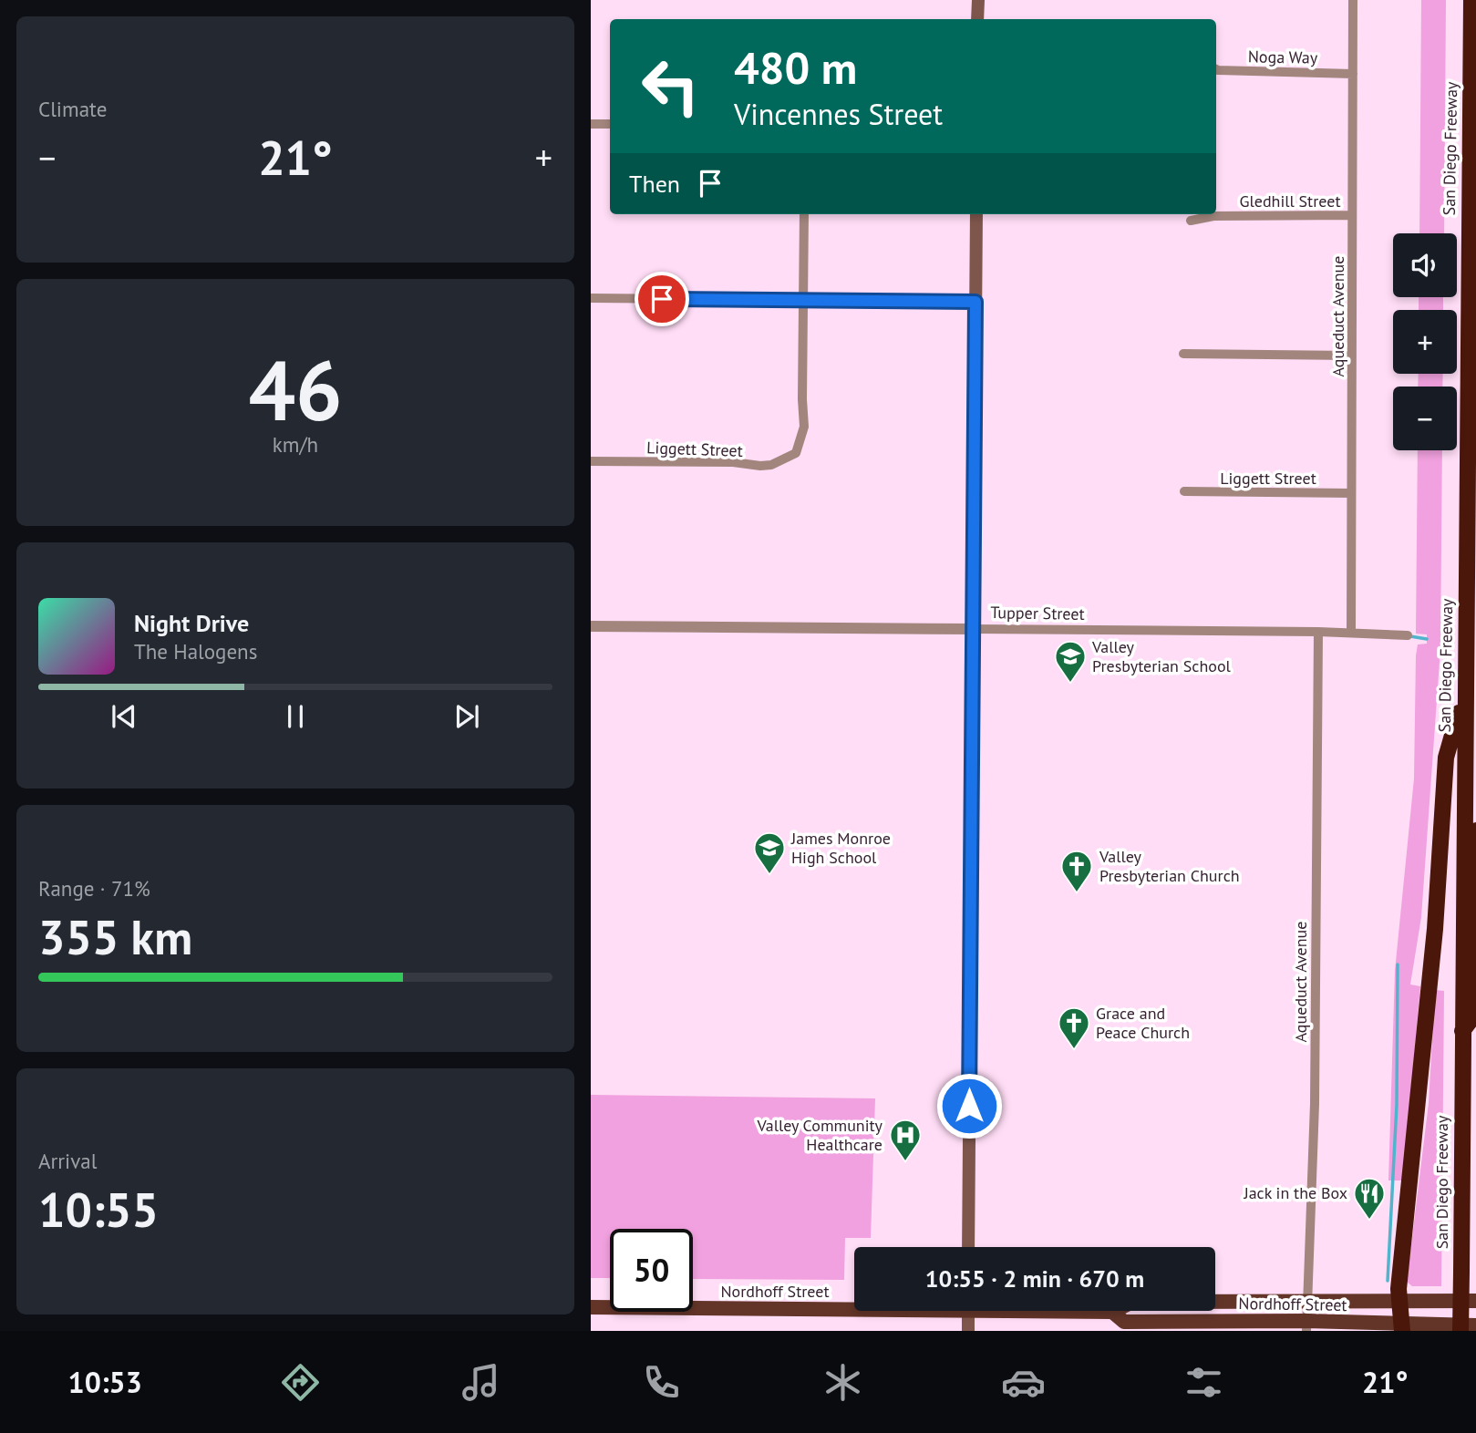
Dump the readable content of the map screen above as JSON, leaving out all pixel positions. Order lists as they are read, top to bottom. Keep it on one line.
{"streets":{"highway":["San Diego Freeway"],"main road":["Nordhoff Street"],"street":["Noga Way","Gledhill Street","Aqueduct Avenue","Liggett Street","Tupper Street"]},"crossings":[["Noga Way","Aqueduct Avenue"],["Gledhill Street","Aqueduct Avenue"],["Aqueduct Avenue","Liggett Street"],["Aqueduct Avenue","Tupper Street"],["Aqueduct Avenue","Nordhoff Street"]],"places":{"school or university":["Valley Presbyterian School","James Monroe High School"],"church":["Valley Presbyterian Church","Grace and Peace Church"],"hospital":["Valley Community Healthcare"],"restaurant":["Jack in the Box"]},"page":{"tile":["Climate",["46","km/h"],["Range · 71%","355 km"],["Arrival","10:55"]],"turn":["480 m","Vincennes Street"],"heat":["−","21°","+"],"then":"Then","map_buttons":["+","−"],"song":["Night Drive","The Halogens"],"limit":"50","trip":"10:55 · 2 min · 670 m","tabs":["10:53","21°"]}}
